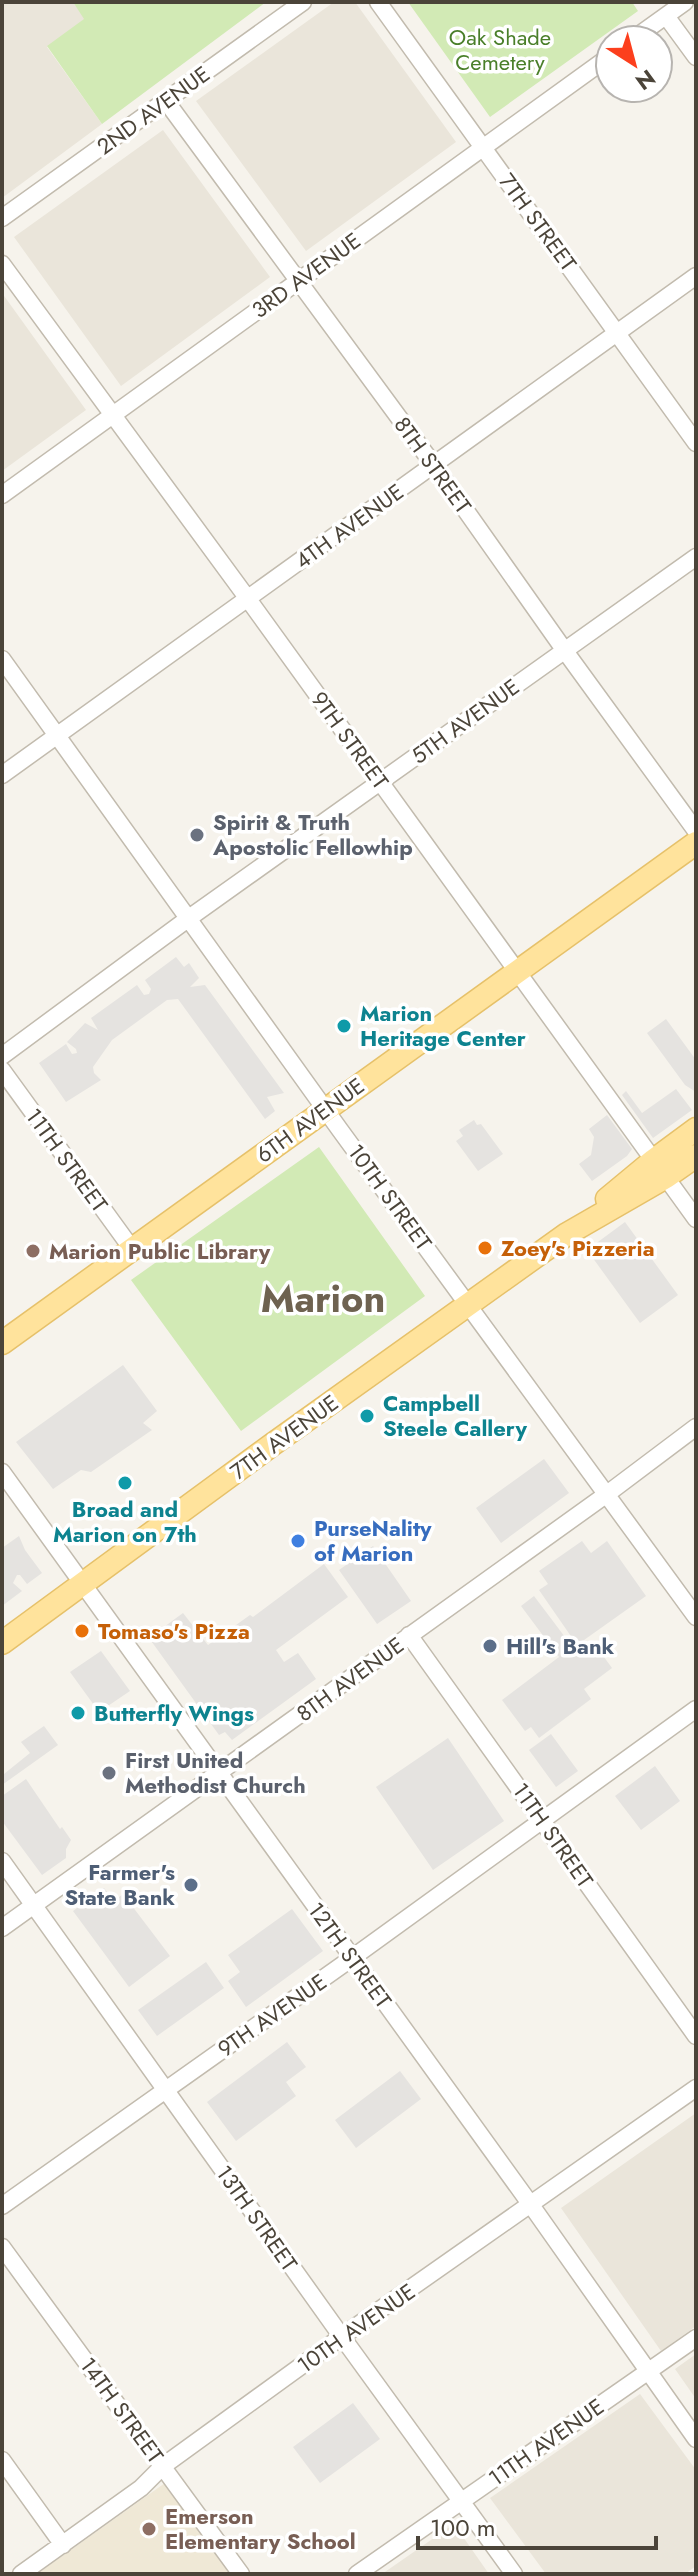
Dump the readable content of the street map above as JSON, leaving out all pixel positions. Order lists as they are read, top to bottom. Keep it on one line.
{"streets":{"main road":["6TH AVENUE","7TH AVENUE"],"street":["2ND AVENUE","7TH STREET","3RD AVENUE","8TH STREET","4TH AVENUE","5TH AVENUE","9TH STREET","11TH STREET","10TH STREET","8TH AVENUE","12TH STREET","9TH AVENUE","13TH STREET","10TH AVENUE","14TH STREET","11TH AVENUE"]},"crossings":[["2ND AVENUE","8TH STREET"],["7TH STREET","3RD AVENUE"],["7TH STREET","4TH AVENUE"],["3RD AVENUE","8TH STREET"],["3RD AVENUE","9TH STREET"],["8TH STREET","4TH AVENUE"],["8TH STREET","5TH AVENUE"],["4TH AVENUE","9TH STREET"],["4TH AVENUE","10TH STREET"],["5TH AVENUE","9TH STREET"],["5TH AVENUE","10TH STREET"],["9TH STREET","6TH AVENUE"],["9TH STREET","7TH AVENUE"],["6TH AVENUE","11TH STREET"],["6TH AVENUE","10TH STREET"],["11TH STREET","8TH AVENUE"],["11TH STREET","9TH AVENUE"],["10TH STREET","7TH AVENUE"],["10TH STREET","8TH AVENUE"],["7TH AVENUE","12TH STREET"],["8TH AVENUE","12TH STREET"],["8TH AVENUE","13TH STREET"],["12TH STREET","9TH AVENUE"],["12TH STREET","10TH AVENUE"],["12TH STREET","11TH AVENUE"],["9TH AVENUE","13TH STREET"],["13TH STREET","10TH AVENUE"],["13TH STREET","11TH AVENUE"],["10TH AVENUE","14TH STREET"]],"districts":["Marion"],"parks":["Oak Shade Cemetery"],"places":["Spirit & Truth Apostolic Fellowhip","Marion Heritage Center","Zoey's Pizzeria","Marion Public Library","Campbell Steele Callery","Broad and Marion on 7th","PurseNality of Marion","Tomaso's Pizza","Hill's Bank","Butterfly Wings","First United Methodist Church","Farmer's State Bank","Emerson Elementary School"],"scale_bar":"100 m","north":"bottom right"}
